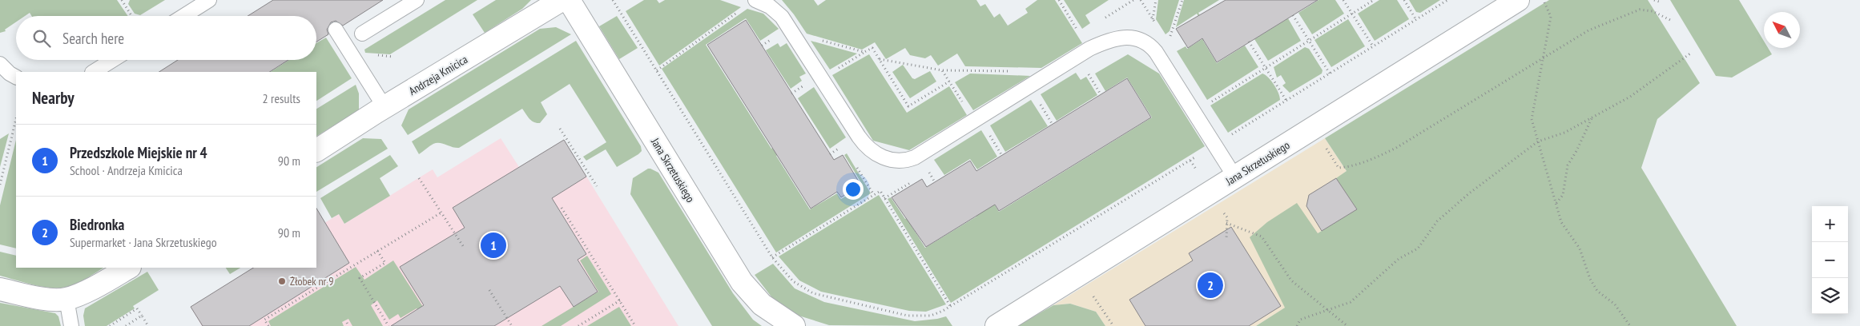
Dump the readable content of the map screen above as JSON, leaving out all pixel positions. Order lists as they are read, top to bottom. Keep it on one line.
{"streets":{"street":["Andrzeja Kmicica","Jana Skrzetuskiego"]},"places":["Żłobek nr 9"],"north":"top left","page":{"search":"Search here","heading":["Nearby","2 results"],"list":[{"mark":"1","name":"Przedszkole Miejskie nr 4","note":"School · Andrzeja Kmicica","value":"90 m"},{"mark":"2","name":"Biedronka","note":"Supermarket · Jana Skrzetuskiego","value":"90 m"}],"map_buttons":["+","−"],"pins":["1","2"]}}
